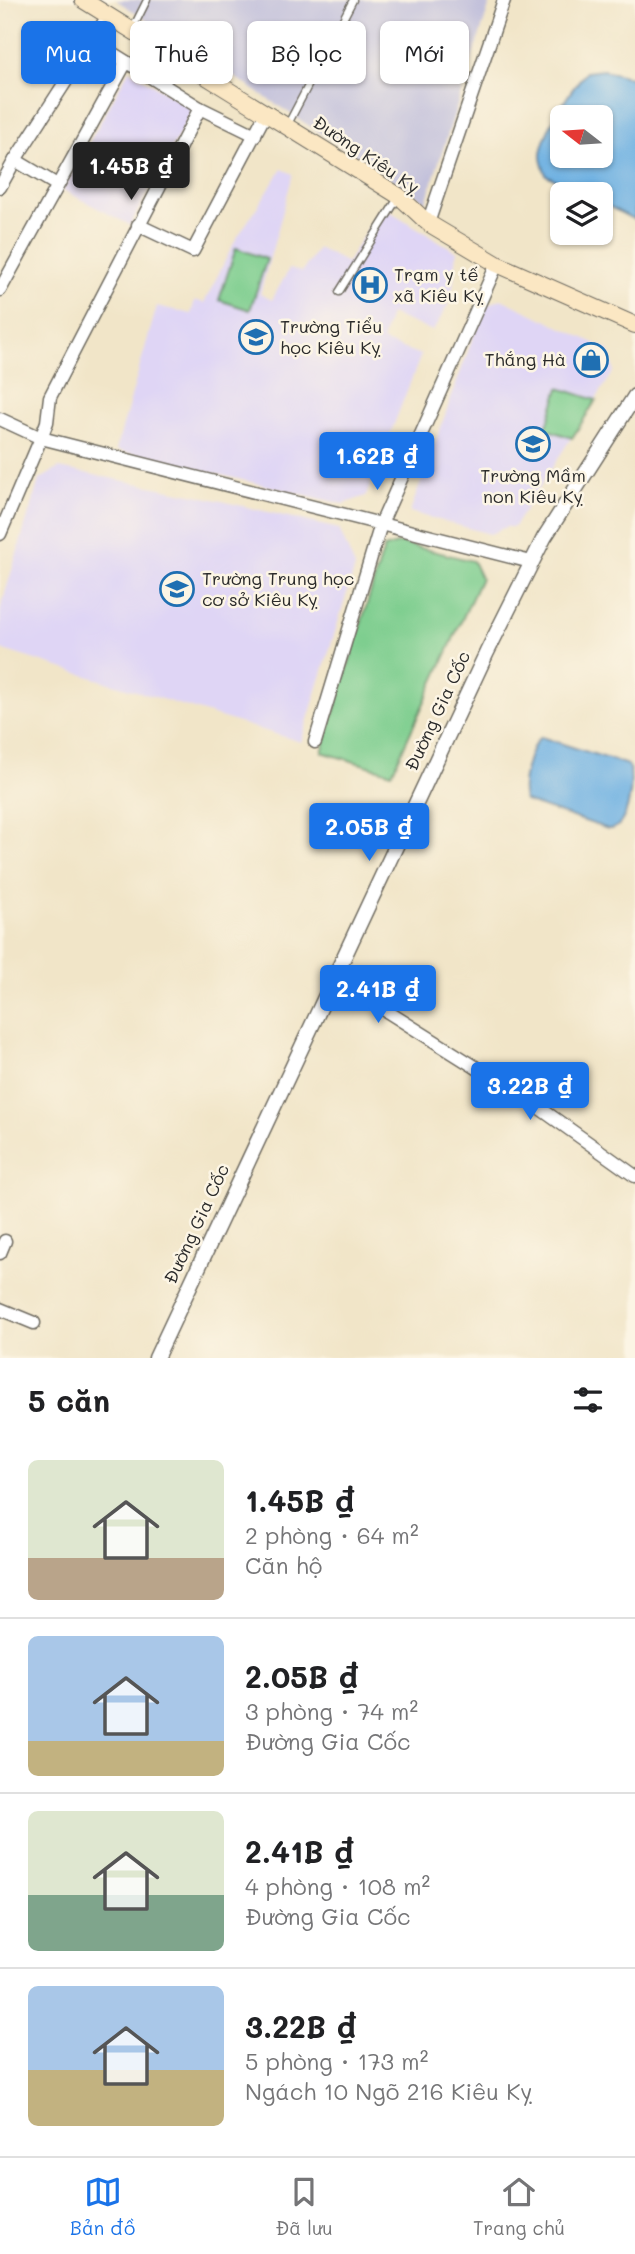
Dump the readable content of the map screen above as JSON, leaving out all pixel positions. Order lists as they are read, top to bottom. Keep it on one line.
{"streets":{"main road":["Đường Kiêu Kỵ"],"street":["Đường Gia Cốc"]},"places":{"hospital":["Trạm y tế xã Kiêu Kỵ"],"school or university":["Trường Tiểu học Kiêu Kỵ","Trường Mầm non Kiêu Kỵ","Trường Trung học cơ sở Kiêu Kỵ"],"shop":["Thắng Hà"]},"north":"left","page":{"chip":["Mua","Thuê","Bộ lọc","Mới"],"price":["1.45B ₫","1.62B ₫","2.05B ₫","2.41B ₫","3.22B ₫"],"heading":"5 căn","list":[{"name":"1.45B ₫","note":"2 phòng · 64 m² · Căn hộ"},{"name":"2.05B ₫","note":"3 phòng · 74 m² · Đường Gia Cốc"},{"name":"2.41B ₫","note":"4 phòng · 108 m² · Đường Gia Cốc"},{"name":"3.22B ₫","note":"5 phòng · 173 m² · Ngách 10 Ngõ 216 Kiêu Kỵ"}],"tabs":["Bản đồ","Đã lưu","Trang chủ"]}}
